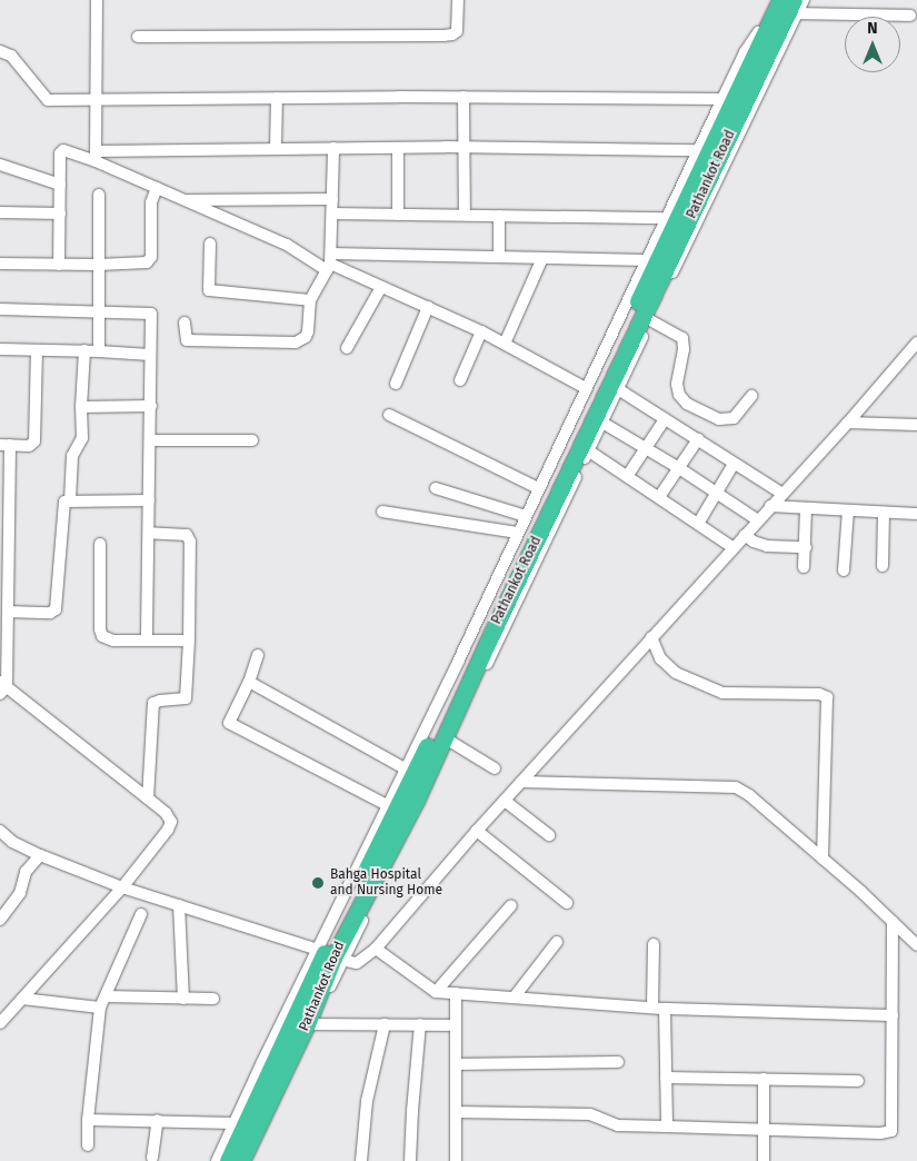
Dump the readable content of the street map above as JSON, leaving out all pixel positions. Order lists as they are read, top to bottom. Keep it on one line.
{"streets":{"highway":["Pathankot Road"]},"places":["Bahga Hospital and Nursing Home"],"north":"top"}
